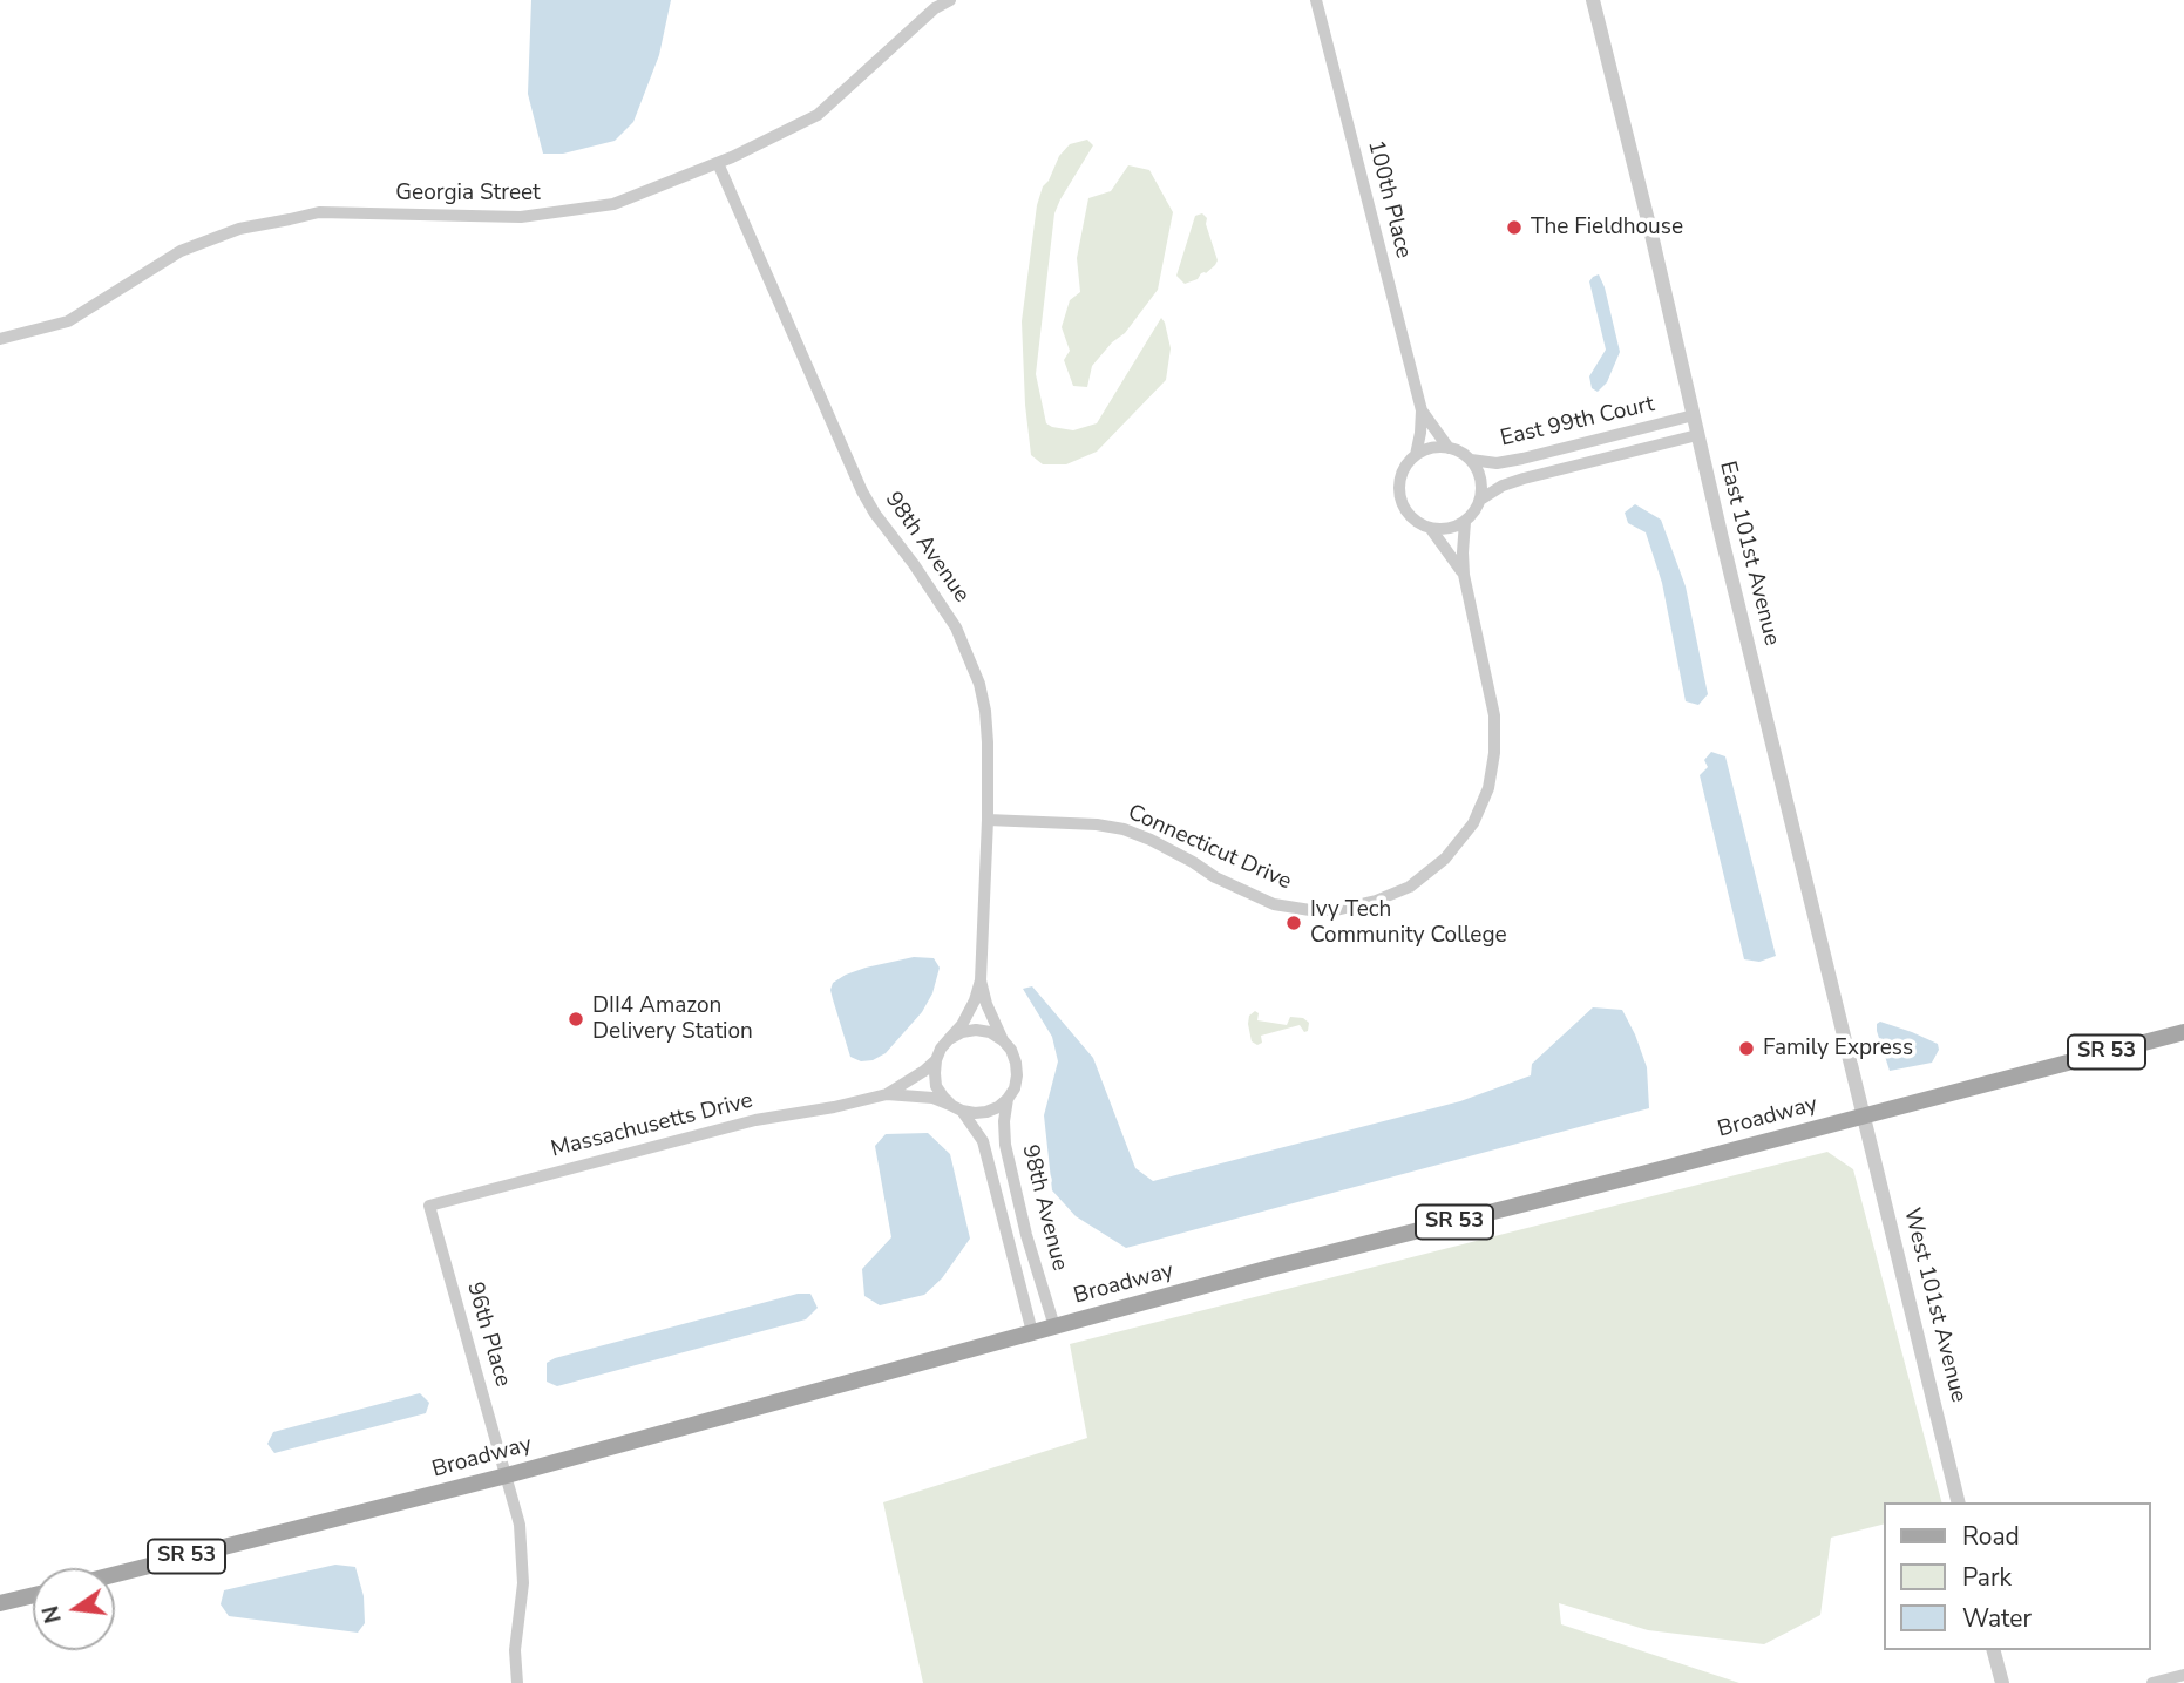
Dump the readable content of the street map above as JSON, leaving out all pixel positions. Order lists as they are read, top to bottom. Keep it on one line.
{"streets":{"main road":["SR 53","Broadway"],"street":["Georgia Street","100th Place","East 99th Court","98th Avenue","East 101st Avenue","Connecticut Drive","Massachusetts Drive","West 101st Avenue","96th Place"]},"crossings":[["Georgia Street","98th Avenue"],["100th Place","East 99th Court"],["100th Place","Connecticut Drive"],["East 99th Court","East 101st Avenue"],["East 99th Court","Connecticut Drive"],["98th Avenue","Connecticut Drive"],["98th Avenue","Broadway"],["East 101st Avenue","Broadway"],["East 101st Avenue","West 101st Avenue"],["Broadway","West 101st Avenue"],["Broadway","96th Place"],["Massachusetts Drive","96th Place"]],"places":["The Fieldhouse","Ivy Tech Community College","DII4 Amazon Delivery Station","Family Express"],"legend":["Road","Park","Water"],"north":"left"}
